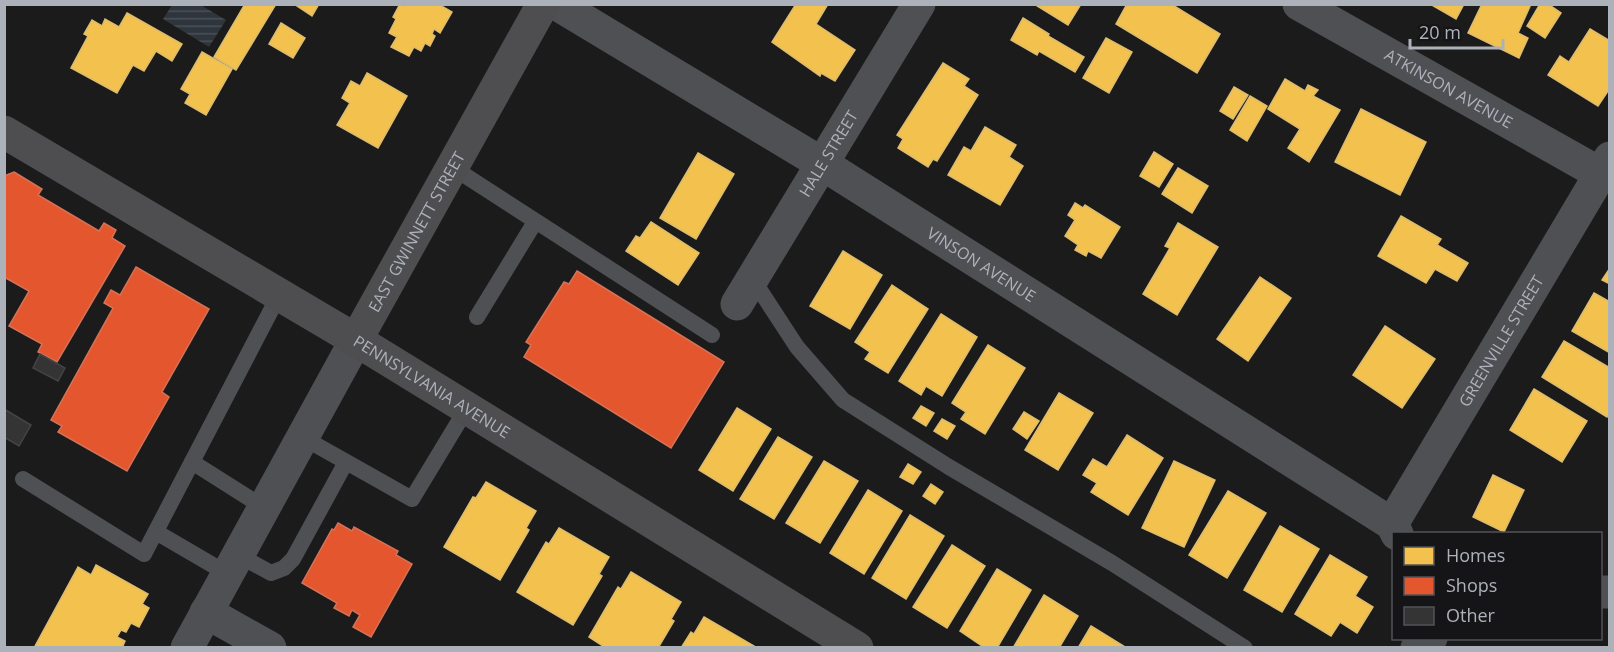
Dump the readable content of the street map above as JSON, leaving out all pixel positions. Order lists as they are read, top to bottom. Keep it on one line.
{"streets":{"main road":["EAST GWINNETT STREET","PENNSYLVANIA AVENUE"],"street":["ATKINSON AVENUE","HALE STREET","VINSON AVENUE","GREENVILLE STREET"]},"crossings":[["ATKINSON AVENUE","GREENVILLE STREET"],["HALE STREET","VINSON AVENUE"],["EAST GWINNETT STREET","PENNSYLVANIA AVENUE"],["VINSON AVENUE","GREENVILLE STREET"]],"legend":["Homes","Shops","Other"],"scale_bar":"20 m"}
